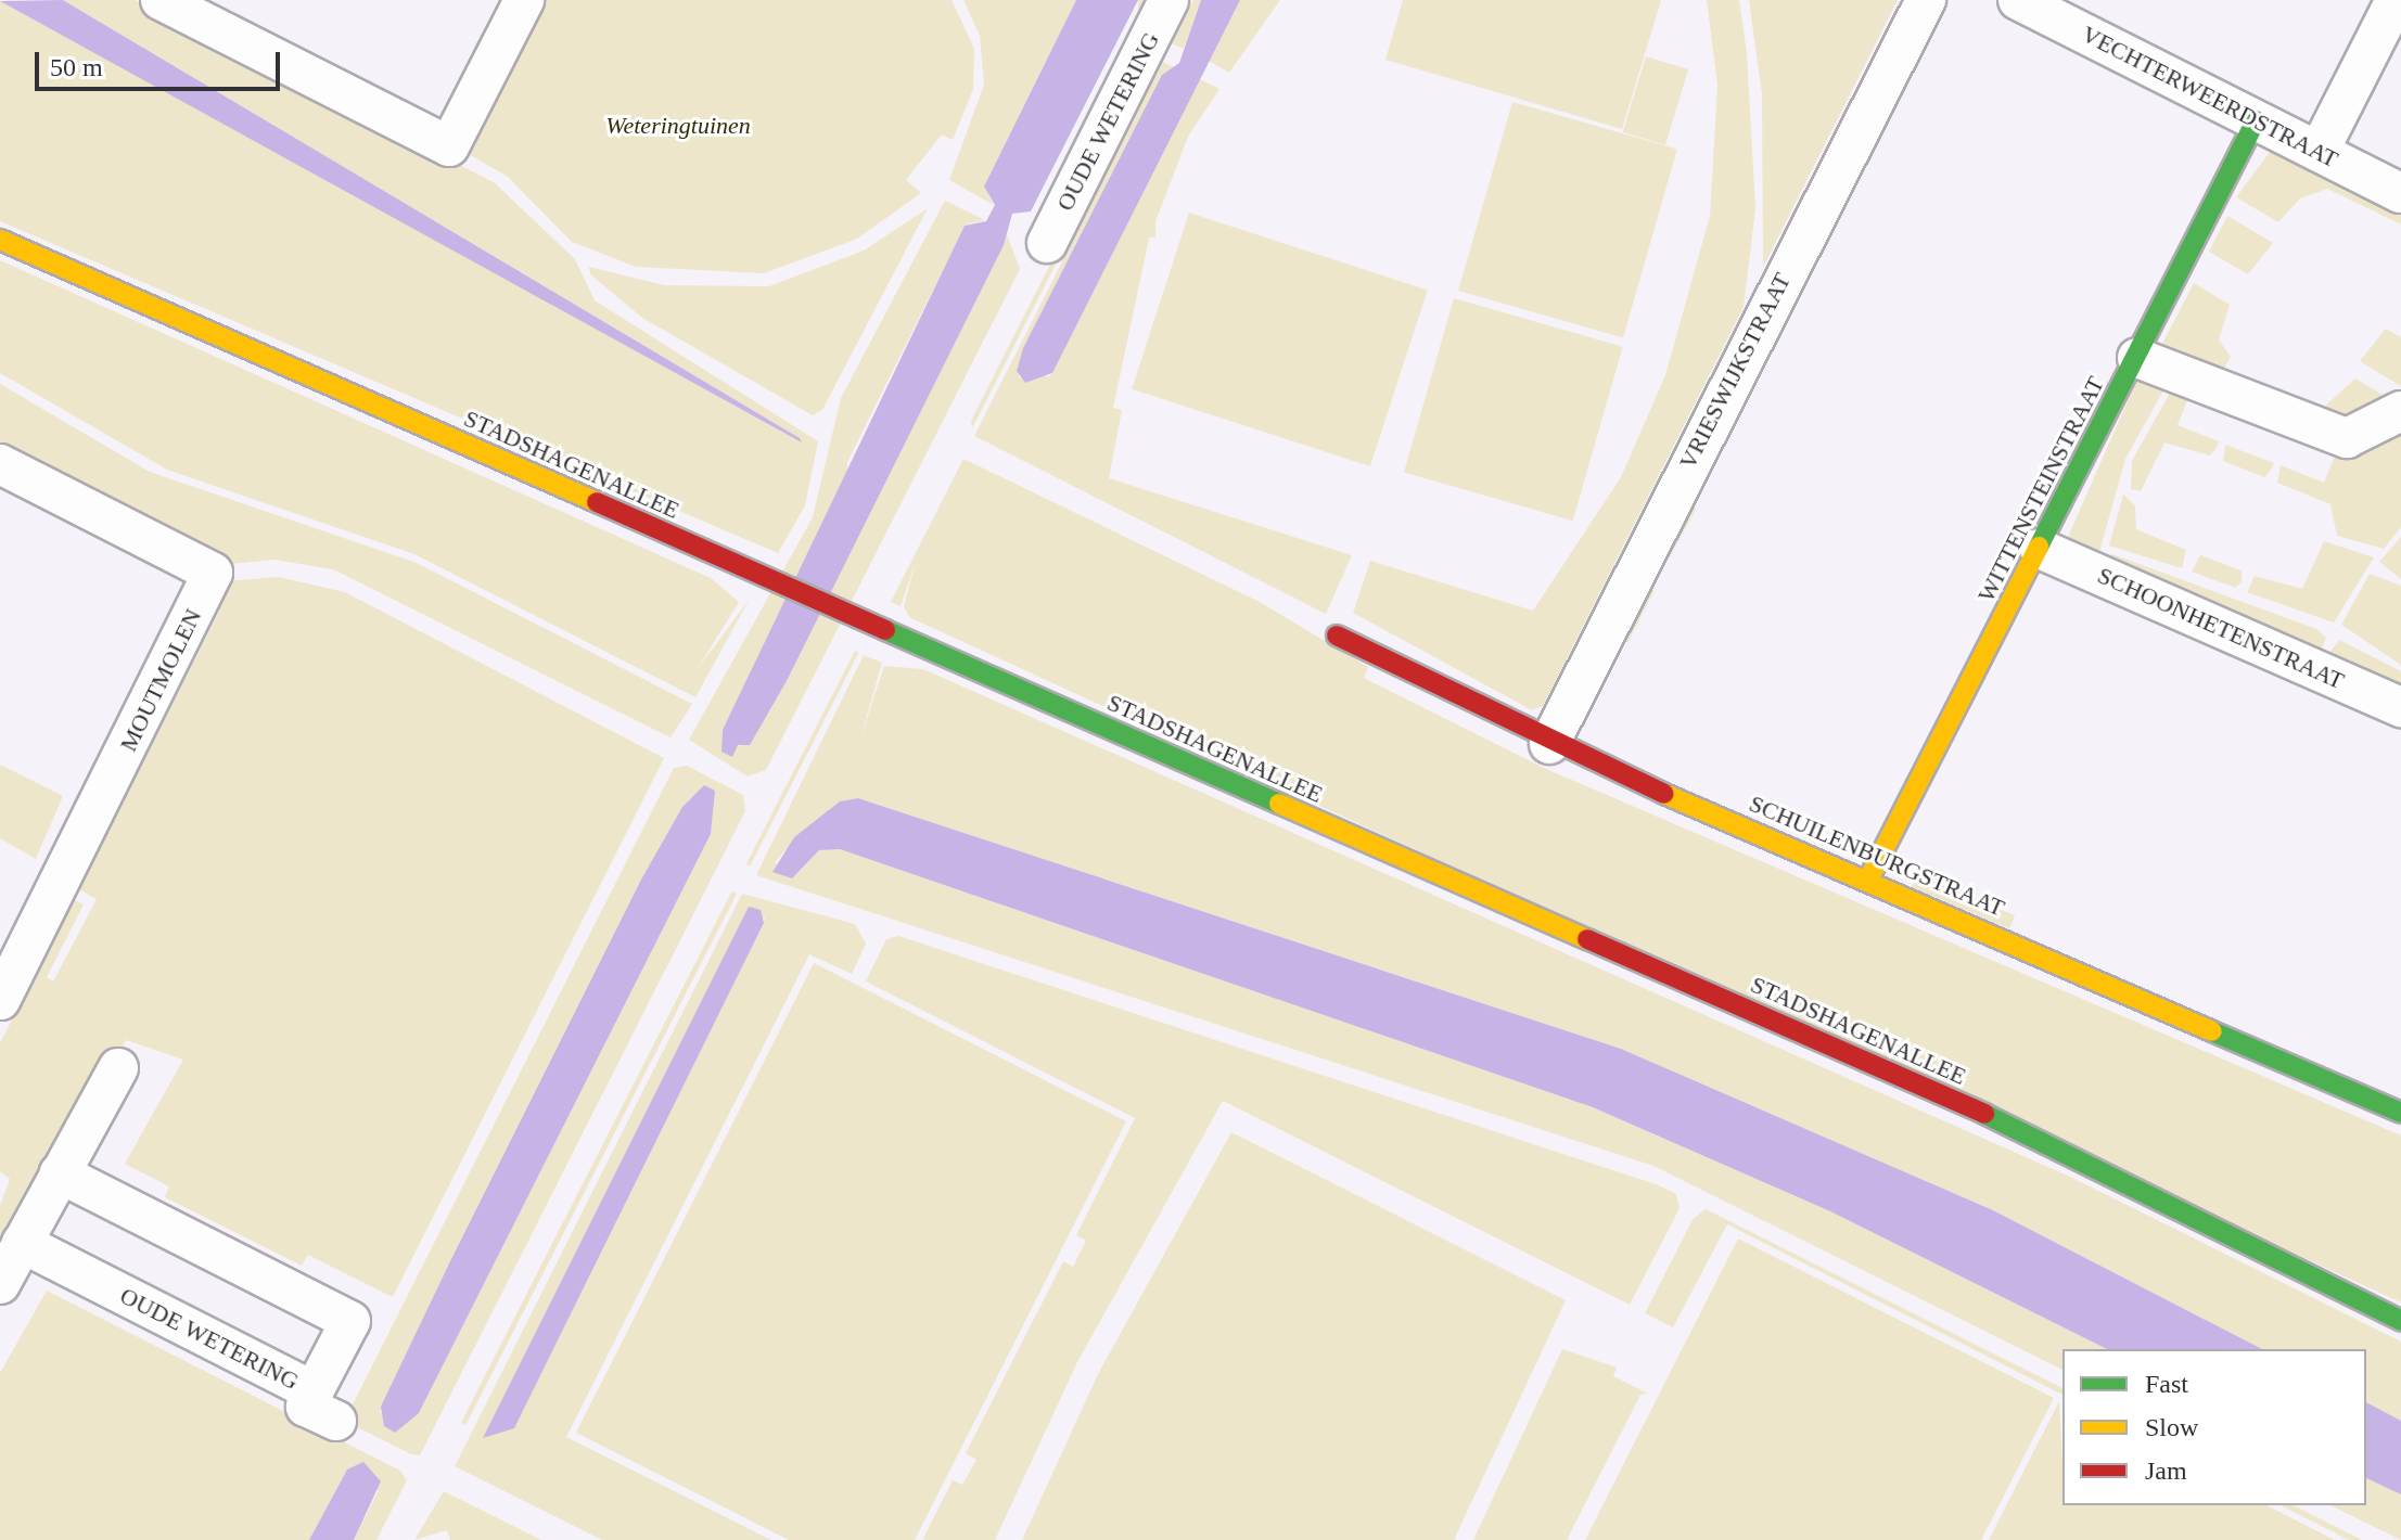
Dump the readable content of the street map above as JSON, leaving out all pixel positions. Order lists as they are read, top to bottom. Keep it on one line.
{"streets":{"main road":["STADSHAGENALLEE","WITTENSTEINSTRAAT","SCHUILENBURGSTRAAT"],"street":["VECHTERWEERDSTRAAT","OUDE WETERING","VRIESWIJKSTRAAT","SCHOONHETENSTRAAT","MOUTMOLEN"]},"crossings":[["VECHTERWEERDSTRAAT","WITTENSTEINSTRAAT"],["VRIESWIJKSTRAAT","SCHUILENBURGSTRAAT"],["WITTENSTEINSTRAAT","SCHOONHETENSTRAAT"],["WITTENSTEINSTRAAT","SCHUILENBURGSTRAAT"]],"parks":["Weteringtuinen"],"legend":["Fast","Slow","Jam"],"scale_bar":"50 m"}
